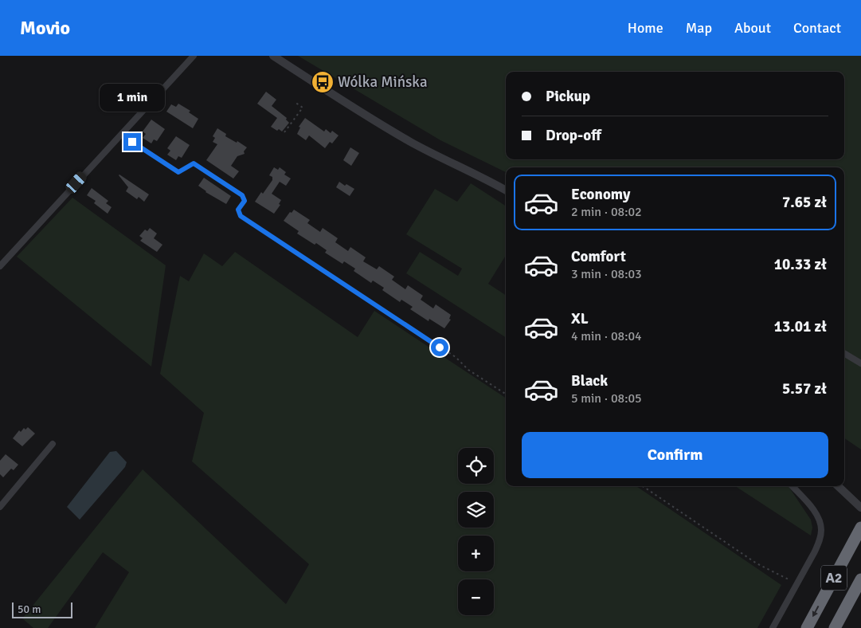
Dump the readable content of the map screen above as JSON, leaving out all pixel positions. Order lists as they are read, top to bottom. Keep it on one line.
{"streets":{"highway":["A2"]},"places":{"bus stop":["Wólka Mińska"]},"scale_bar":"50 m","page":{"header":"Movio","nav":["Home","Map","About","Contact"],"banner":["Pickup","Drop-off"],"bubble":"1 min","list":[{"name":"Economy","note":"2 min · 08:02","value":"7.65 zł"},{"name":"Comfort","note":"3 min · 08:03","value":"10.33 zł"},{"name":"XL","note":"4 min · 08:04","value":"13.01 zł"},{"name":"Black","note":"5 min · 08:05","value":"5.57 zł"}],"buttons":"Confirm","map_buttons":["+","−"],"scale":"50 m"}}
